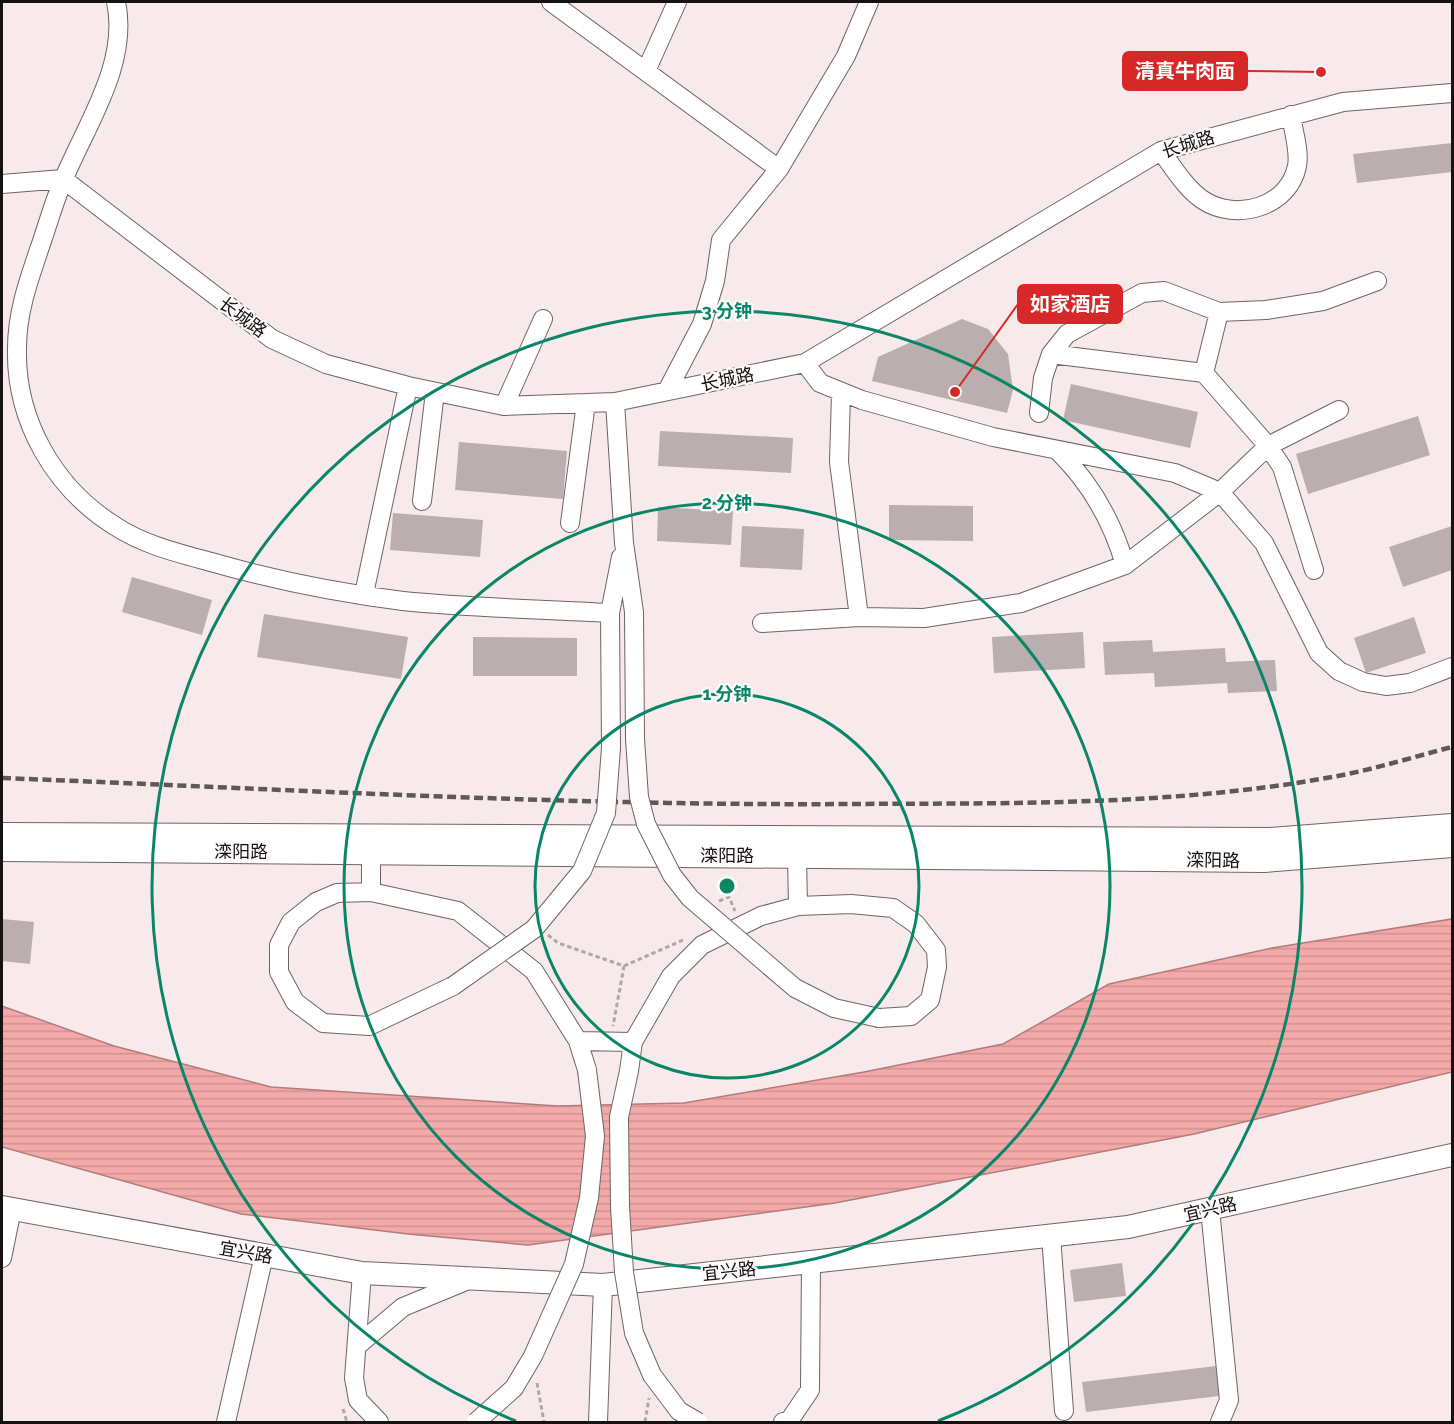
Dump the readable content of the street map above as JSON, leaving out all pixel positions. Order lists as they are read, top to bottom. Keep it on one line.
{"streets":{"main road":["滦阳路","宜兴路"],"street":["长城路"]},"places":["清真牛肉面","如家酒店"],"rings":["3 分钟","2 分钟","1 分钟"]}
